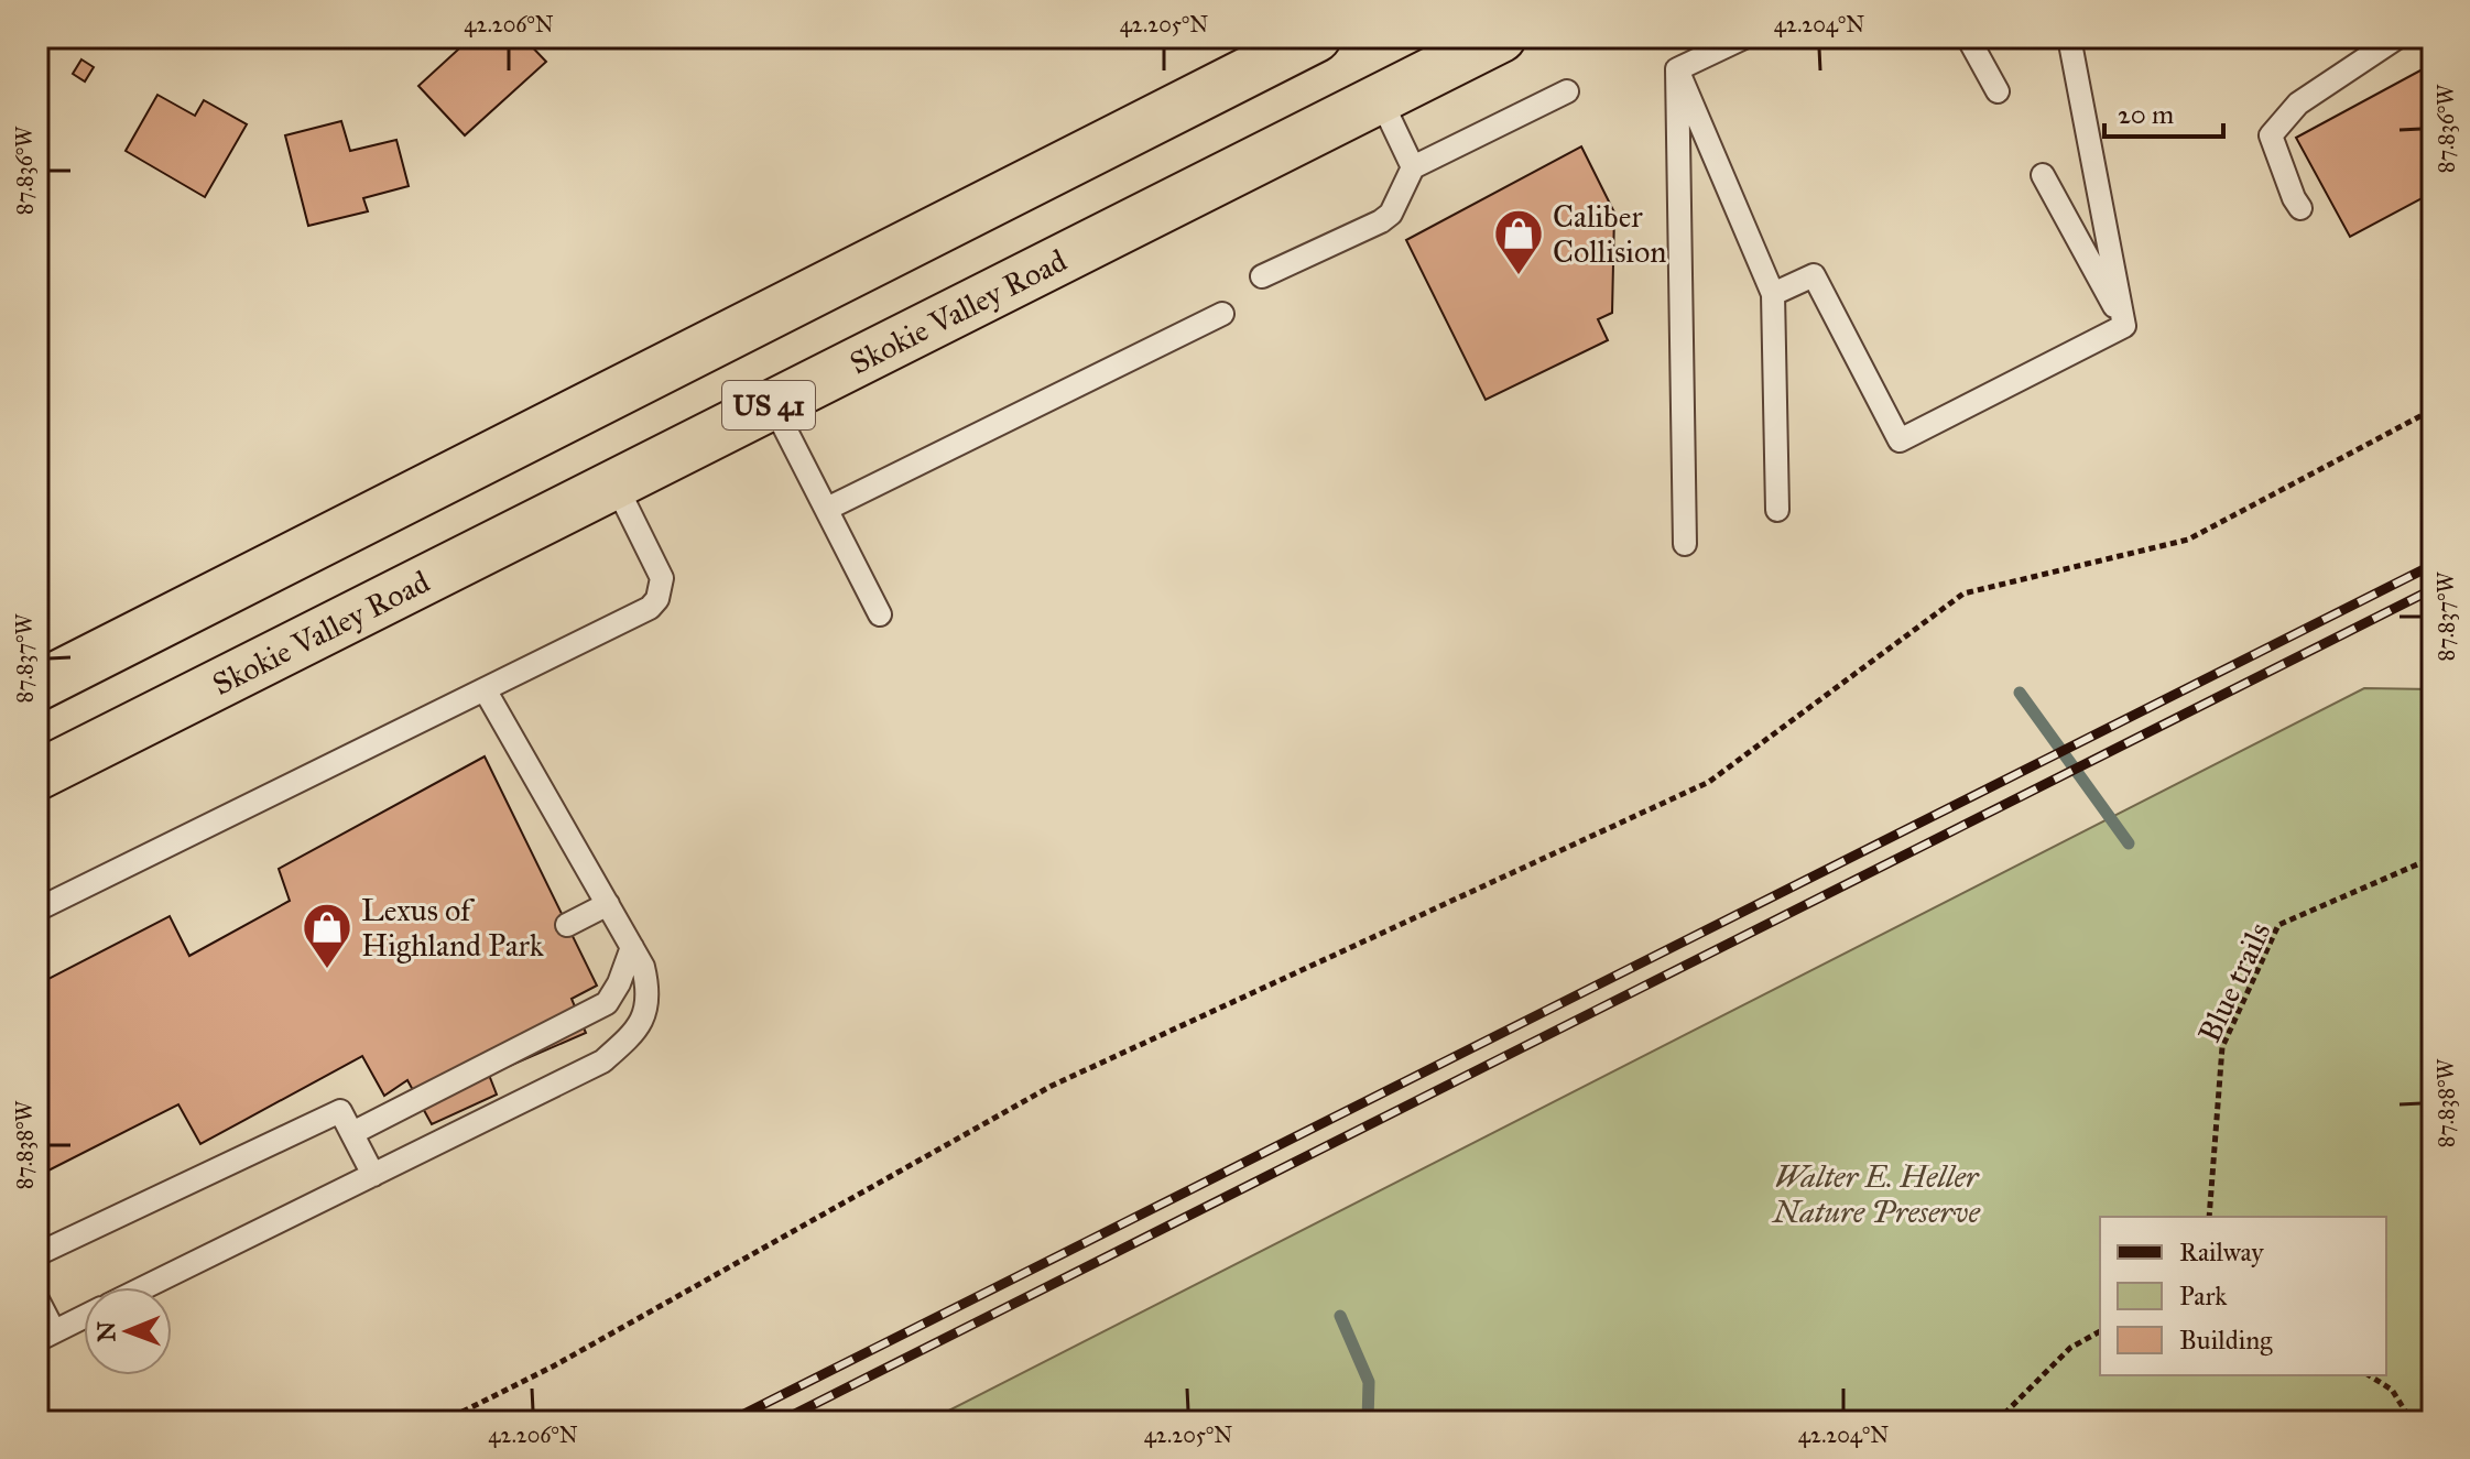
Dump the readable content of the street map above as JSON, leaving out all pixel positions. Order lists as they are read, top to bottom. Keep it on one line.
{"streets":{"highway":["Skokie Valley Road","US 41"],"path":["Blue trails"]},"parks":["Walter E. Heller Nature Preserve"],"places":{"shop":["Caliber Collision","Lexus of Highland Park"]},"legend":["Railway","Park","Building"],"scale_bar":"20 m","north":"left","coordinates":["42.206°N","42.205°N","42.204°N","87.836°W","87.837°W","87.838°W"]}
